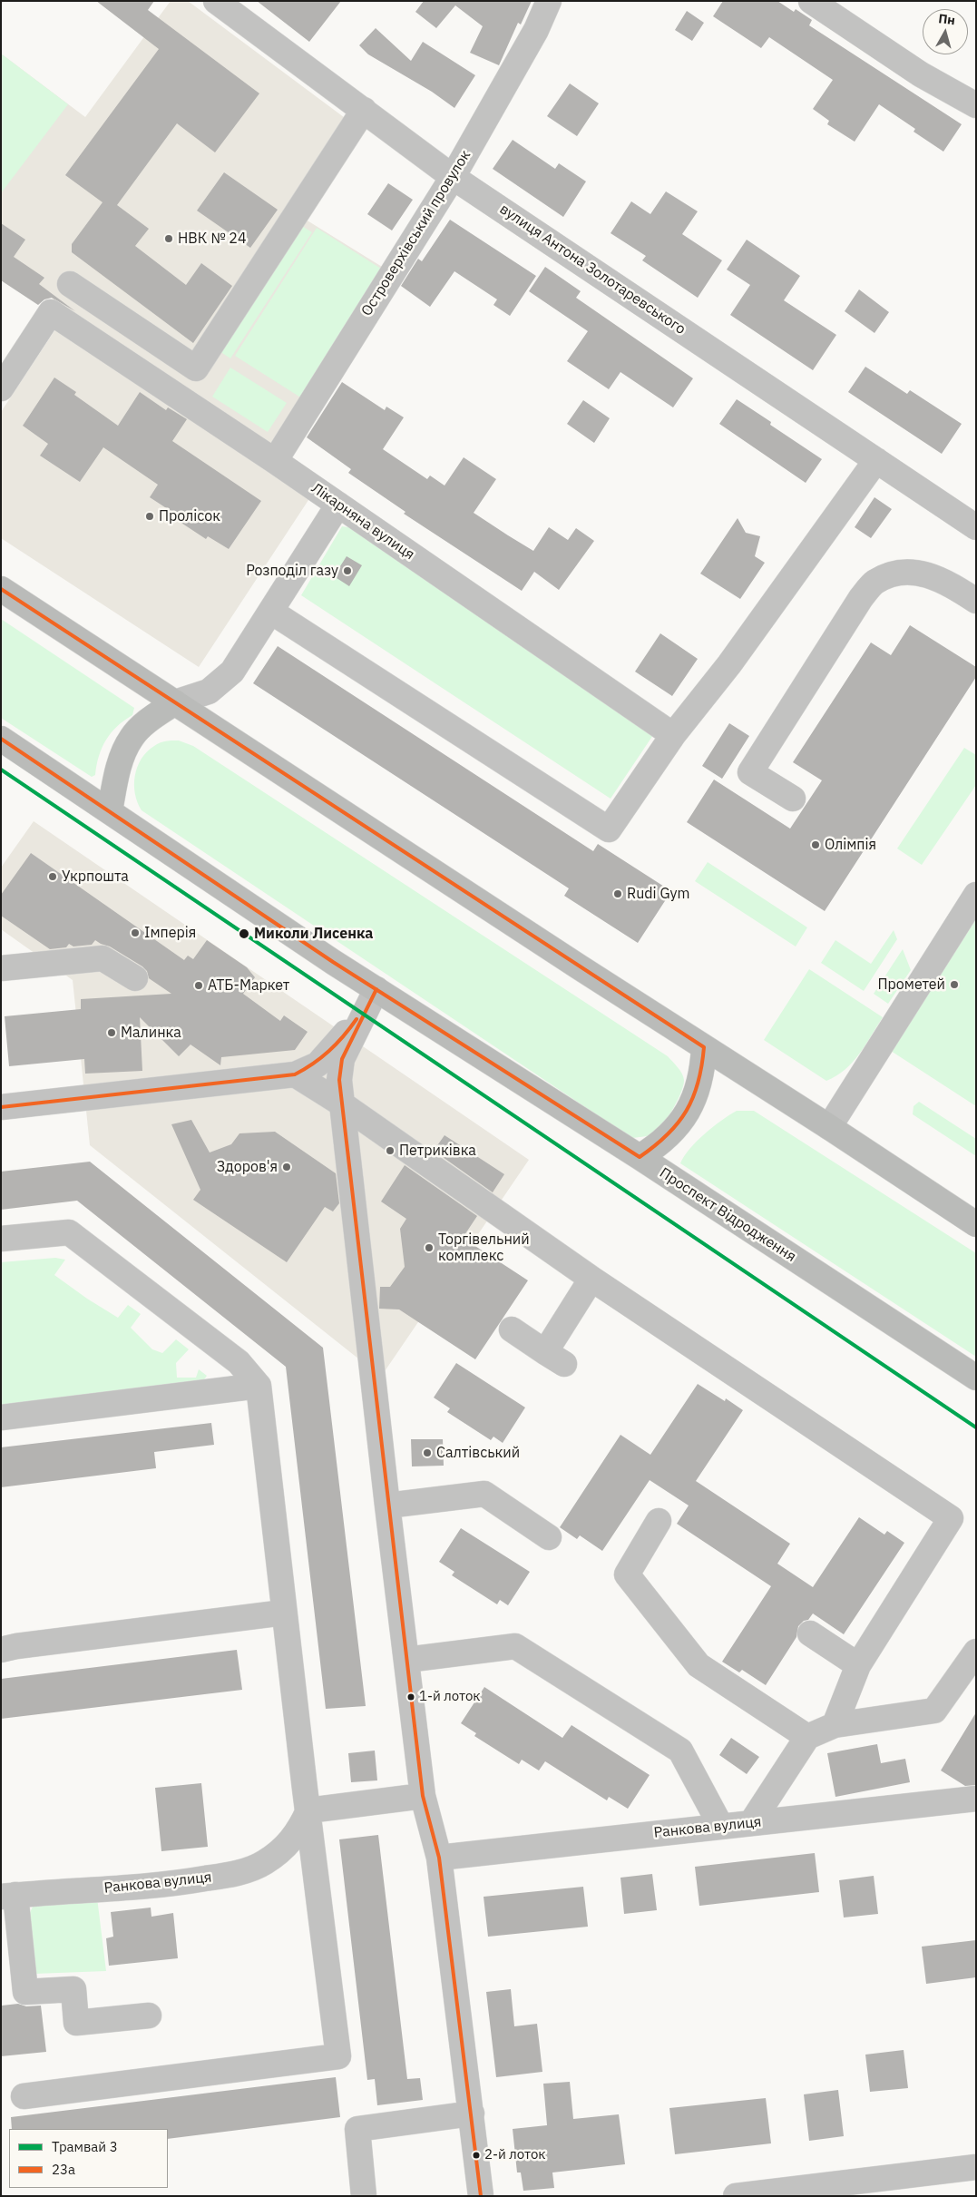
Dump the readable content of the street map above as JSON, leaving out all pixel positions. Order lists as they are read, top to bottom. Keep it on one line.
{"streets":{"main road":["Проспект Відродження"],"street":["Островерхівський провулок","вулиця Антона Золотаревського","Лікарняна вулиця","Ранкова вулиця"]},"crossings":[["Островерхівський провулок","вулиця Антона Золотаревського"],["Островерхівський провулок","Лікарняна вулиця"]],"places":["НВК № 24","Пролісок","Розподіл газу","Олімпія","Укрпошта","Rudi Gym","Імперія","Миколи Лисенка","Прометей","АТБ-Маркет","Малинка","Петриківка","Здоров'я","Торгівельний комплекс","Салтівський","1-й лоток","2-й лоток"],"lines":["transit line 23а","tram line 3"],"legend":["Трамвай 3","23а"],"north":"top"}
